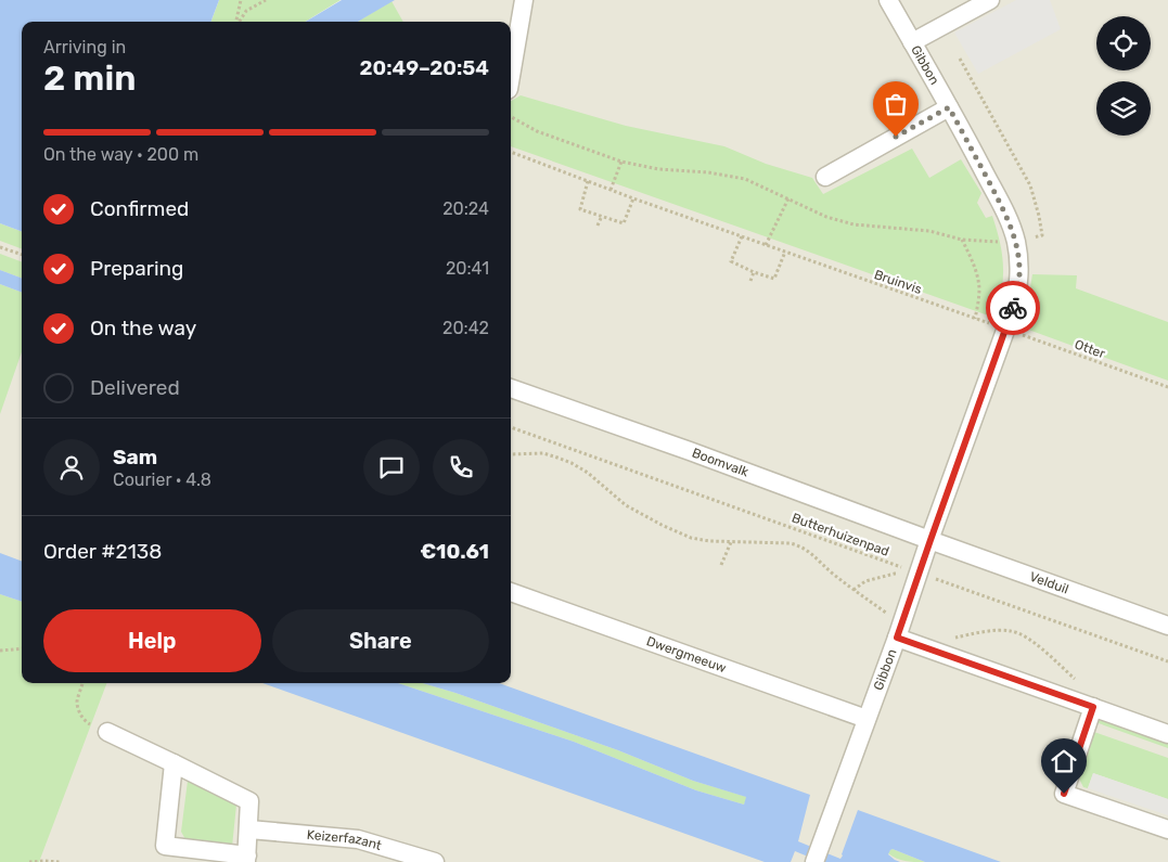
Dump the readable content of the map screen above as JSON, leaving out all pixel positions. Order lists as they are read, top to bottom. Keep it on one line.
{"streets":{"street":["Gibbon","Boomvalk","Velduil","Dwergmeeuw","Keizerfazant"],"path":["Bruinvis","Otter","Butterhuizenpad"]},"crossings":[["Gibbon","Bruinvis"],["Gibbon","Otter"],["Gibbon","Boomvalk"],["Gibbon","Butterhuizenpad"],["Gibbon","Velduil"],["Gibbon","Dwergmeeuw"],["Bruinvis","Otter"],["Boomvalk","Velduil"]],"page":{"heading":["2 min","Arriving in","20:49–20:54"],"panel":["Sam","Courier · 4.8","Order #2138","€10.61"],"bar":"On the way · 200 m","list":[["Confirmed","20:24"],["Preparing","20:41"],["On the way","20:42"],"Delivered"],"buttons":["Help","Share"]}}
